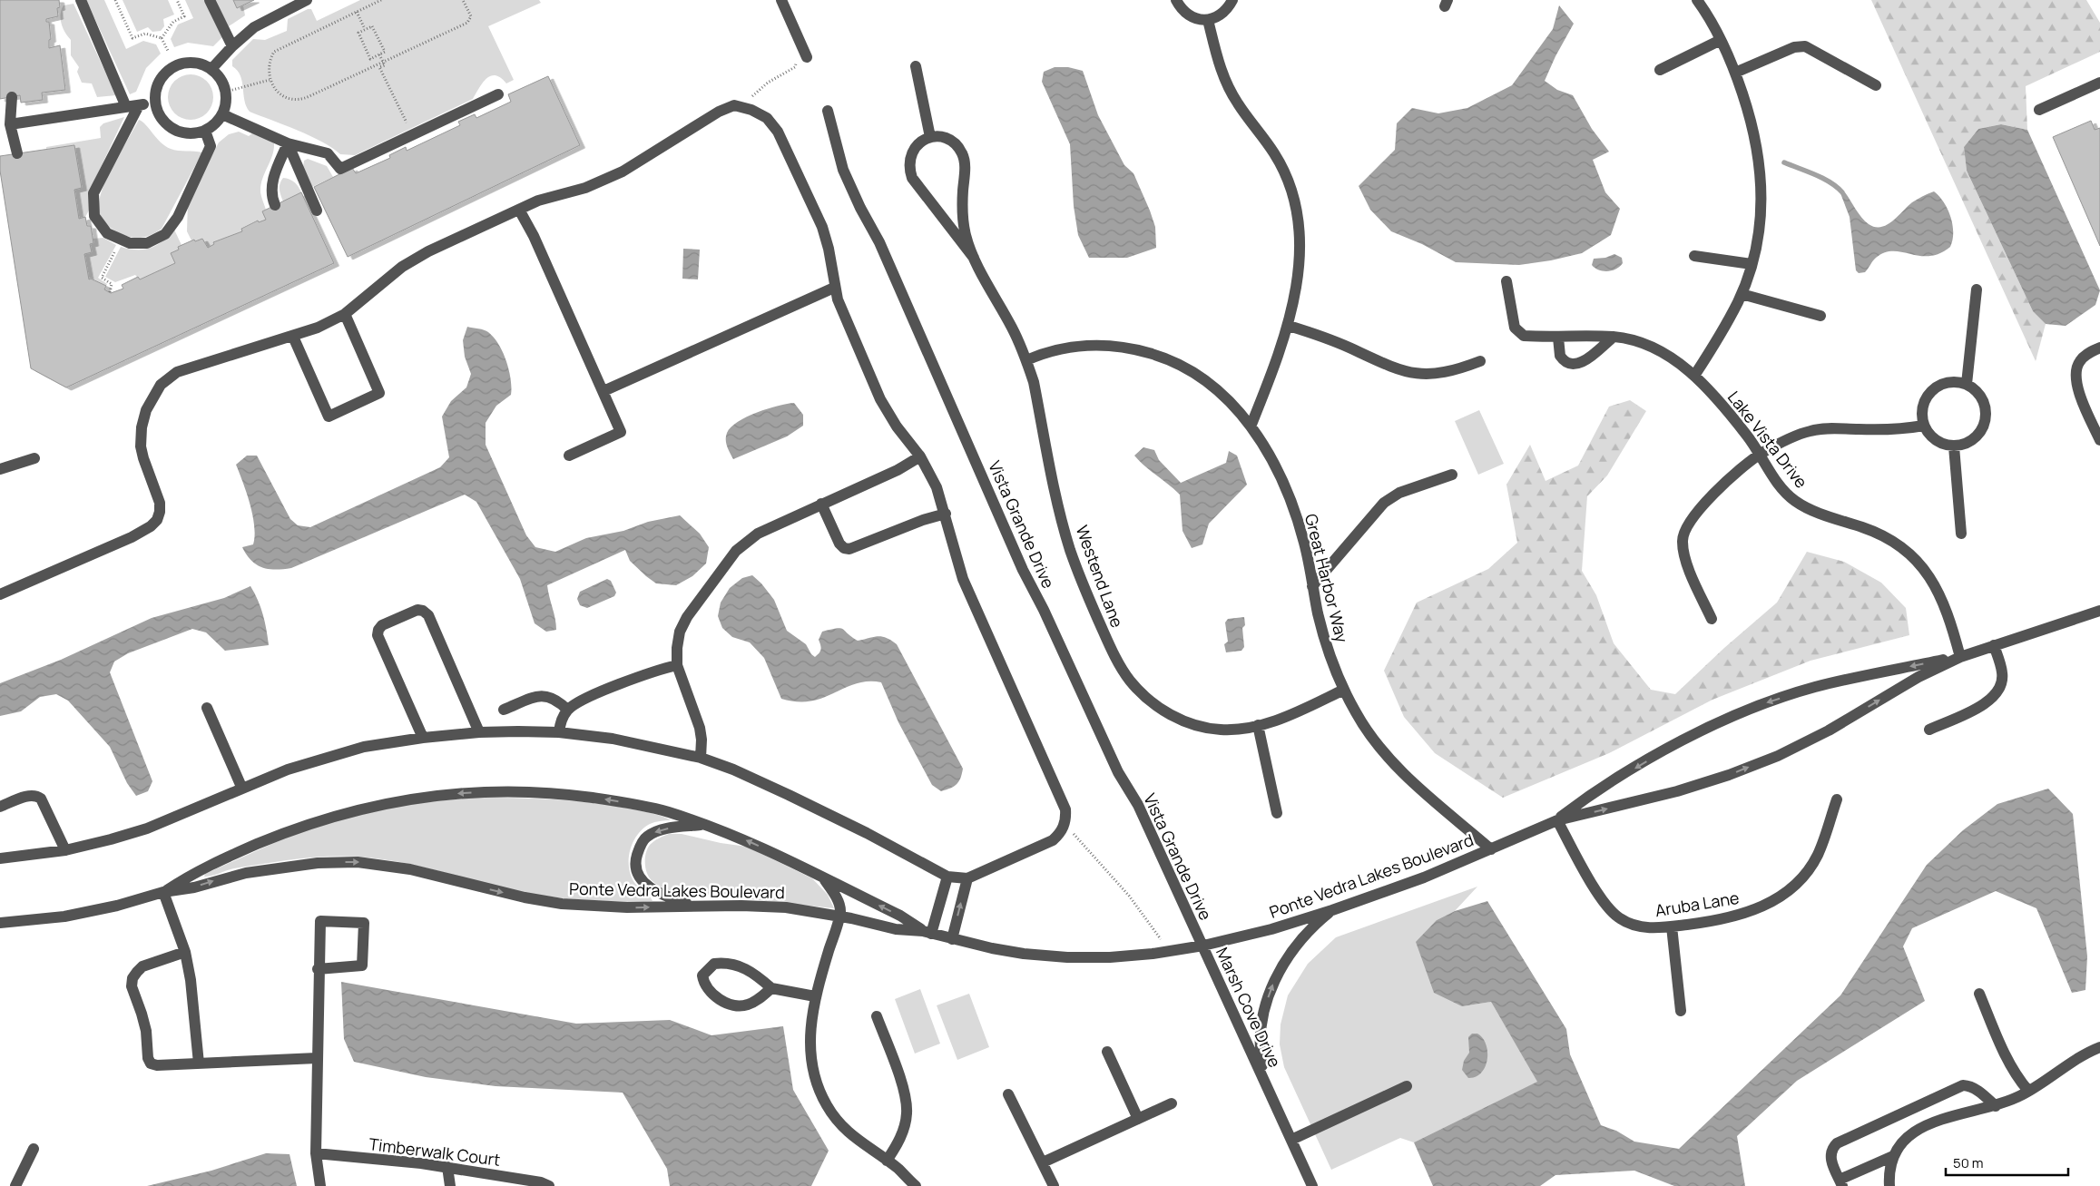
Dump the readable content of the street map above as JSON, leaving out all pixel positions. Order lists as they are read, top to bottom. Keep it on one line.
{"streets":{"street":["Lake Vista Drive","Vista Grande Drive","Westend Lane","Great Harbor Way","Ponte Vedra Lakes Boulevard","Aruba Lane","Marsh Cove Drive","Timberwalk Court"]},"crossings":[["Lake Vista Drive","Ponte Vedra Lakes Boulevard"],["Vista Grande Drive","Ponte Vedra Lakes Boulevard"],["Vista Grande Drive","Marsh Cove Drive"],["Westend Lane","Great Harbor Way"],["Great Harbor Way","Ponte Vedra Lakes Boulevard"],["Ponte Vedra Lakes Boulevard","Aruba Lane"],["Ponte Vedra Lakes Boulevard","Marsh Cove Drive"]],"one_way":["Marsh Cove Drive"],"scale_bar":"50 m"}
